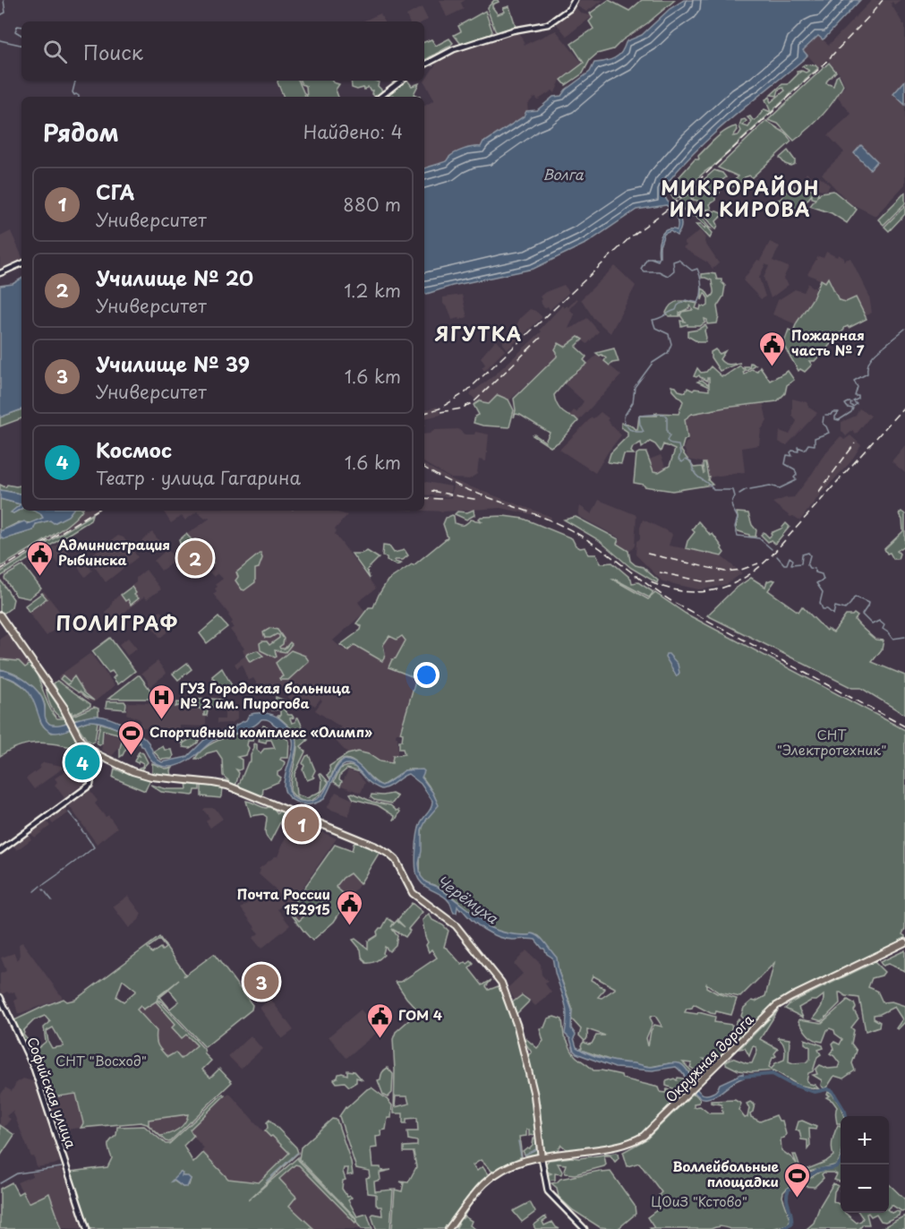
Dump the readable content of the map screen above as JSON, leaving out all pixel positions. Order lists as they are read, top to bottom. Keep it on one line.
{"streets":{"main road":["Окружная дорога","Софийская улица"]},"districts":["МИКРОРАЙОН ИМ. КИРОВА","ЯГУТКА","ПОЛИГРАФ"],"water":["Волга","Черёмуха"],"parks":["СНТ \"Электротехник\"","СНТ \"Восход\"","ЦОиЗ \"Кстово\""],"places":{"public building":["Пожарная часть № 7","Администрация Рыбинска","Почта России 152915","ГОМ 4"],"hospital":["ГУЗ Городская больница № 2 им. Пирогова"],"sports":["Спортивный комплекс «Олимп»","Воллейбольные площадки"]},"page":{"search":"Поиск","heading":["Рядом","Найдено: 4"],"list":[{"mark":"1","name":"СГА","note":"Университет","value":"880 m"},{"mark":"2","name":"Училище № 20","note":"Университет","value":"1.2 km"},{"mark":"3","name":"Училище № 39","note":"Университет","value":"1.6 km"},{"mark":"4","name":"Космос","note":"Театр · улица Гагарина","value":"1.6 km"}],"pins":["2","4","1","3"],"map_buttons":["+","−"]}}
